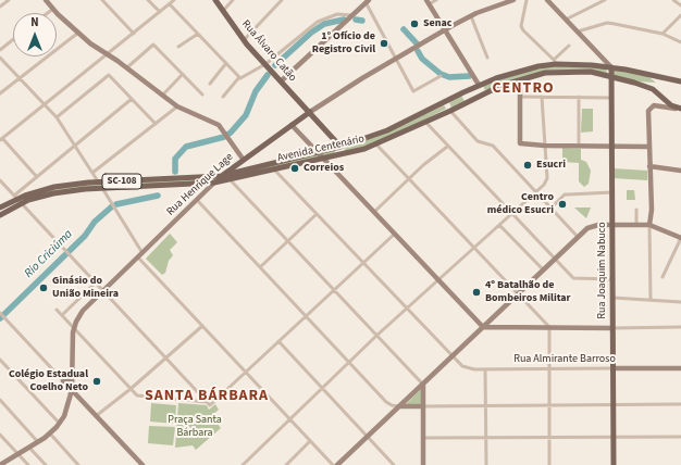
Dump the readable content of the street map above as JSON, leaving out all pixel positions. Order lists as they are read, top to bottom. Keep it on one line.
{"streets":{"main road":["Rua Álvaro Catão","Avenida Centenário","SC-108","Rua Henrique Lage","Rua Joaquim Nabuco"],"street":["Rua Almirante Barroso"]},"crossings":[["Rua Álvaro Catão","Avenida Centenário"],["Rua Álvaro Catão","Rua Henrique Lage"],["Avenida Centenário","Rua Henrique Lage"],["Avenida Centenário","Rua Joaquim Nabuco"],["Avenida Centenário","Rua Almirante Barroso"],["Rua Joaquim Nabuco","Rua Almirante Barroso"]],"districts":["CENTRO","SANTA BÁRBARA"],"water":["Rio Criciúma"],"parks":["Praça Santa Bárbara"],"places":["Senac","1° Ofício de Registro Civil","Esucri","Correios","Centro médico Esucri","Ginásio do União Mineira","4º Batalhão de Bombeiros Militar","Colégio Estadual Coelho Neto"],"north":"top"}
